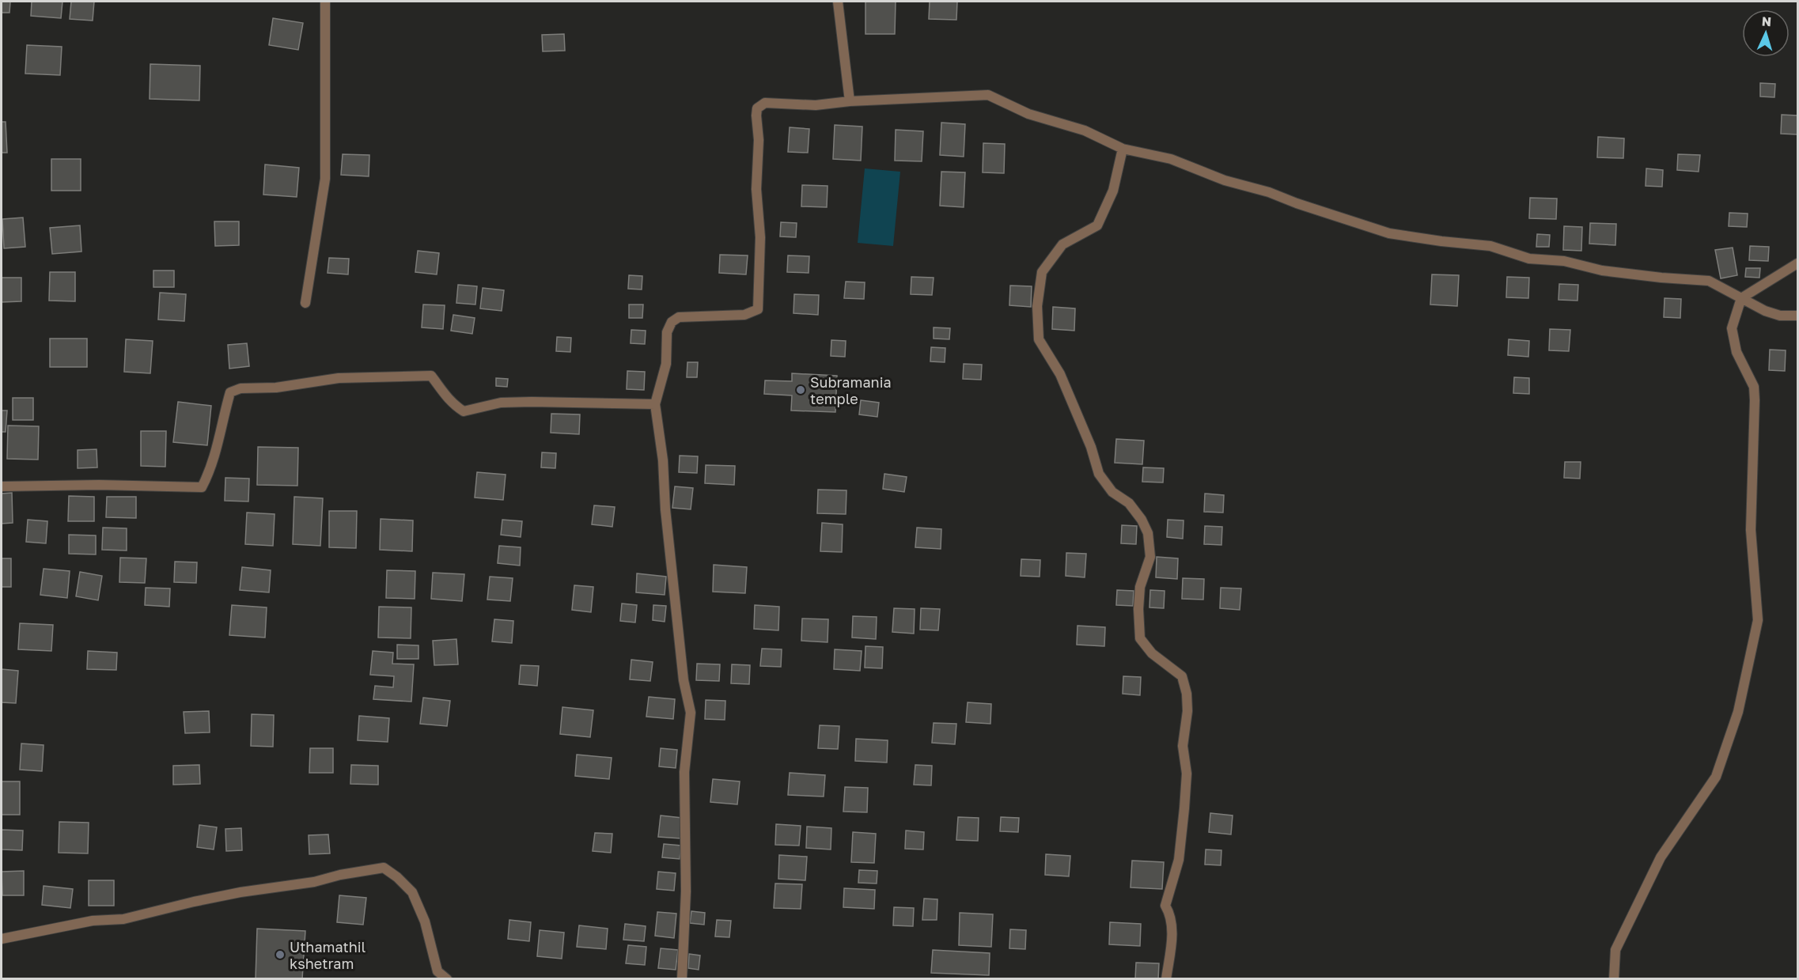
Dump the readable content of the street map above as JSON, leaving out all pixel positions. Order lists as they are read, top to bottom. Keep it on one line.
{"places":["Subramania temple","Uthamathil kshetram"],"north":"top"}
